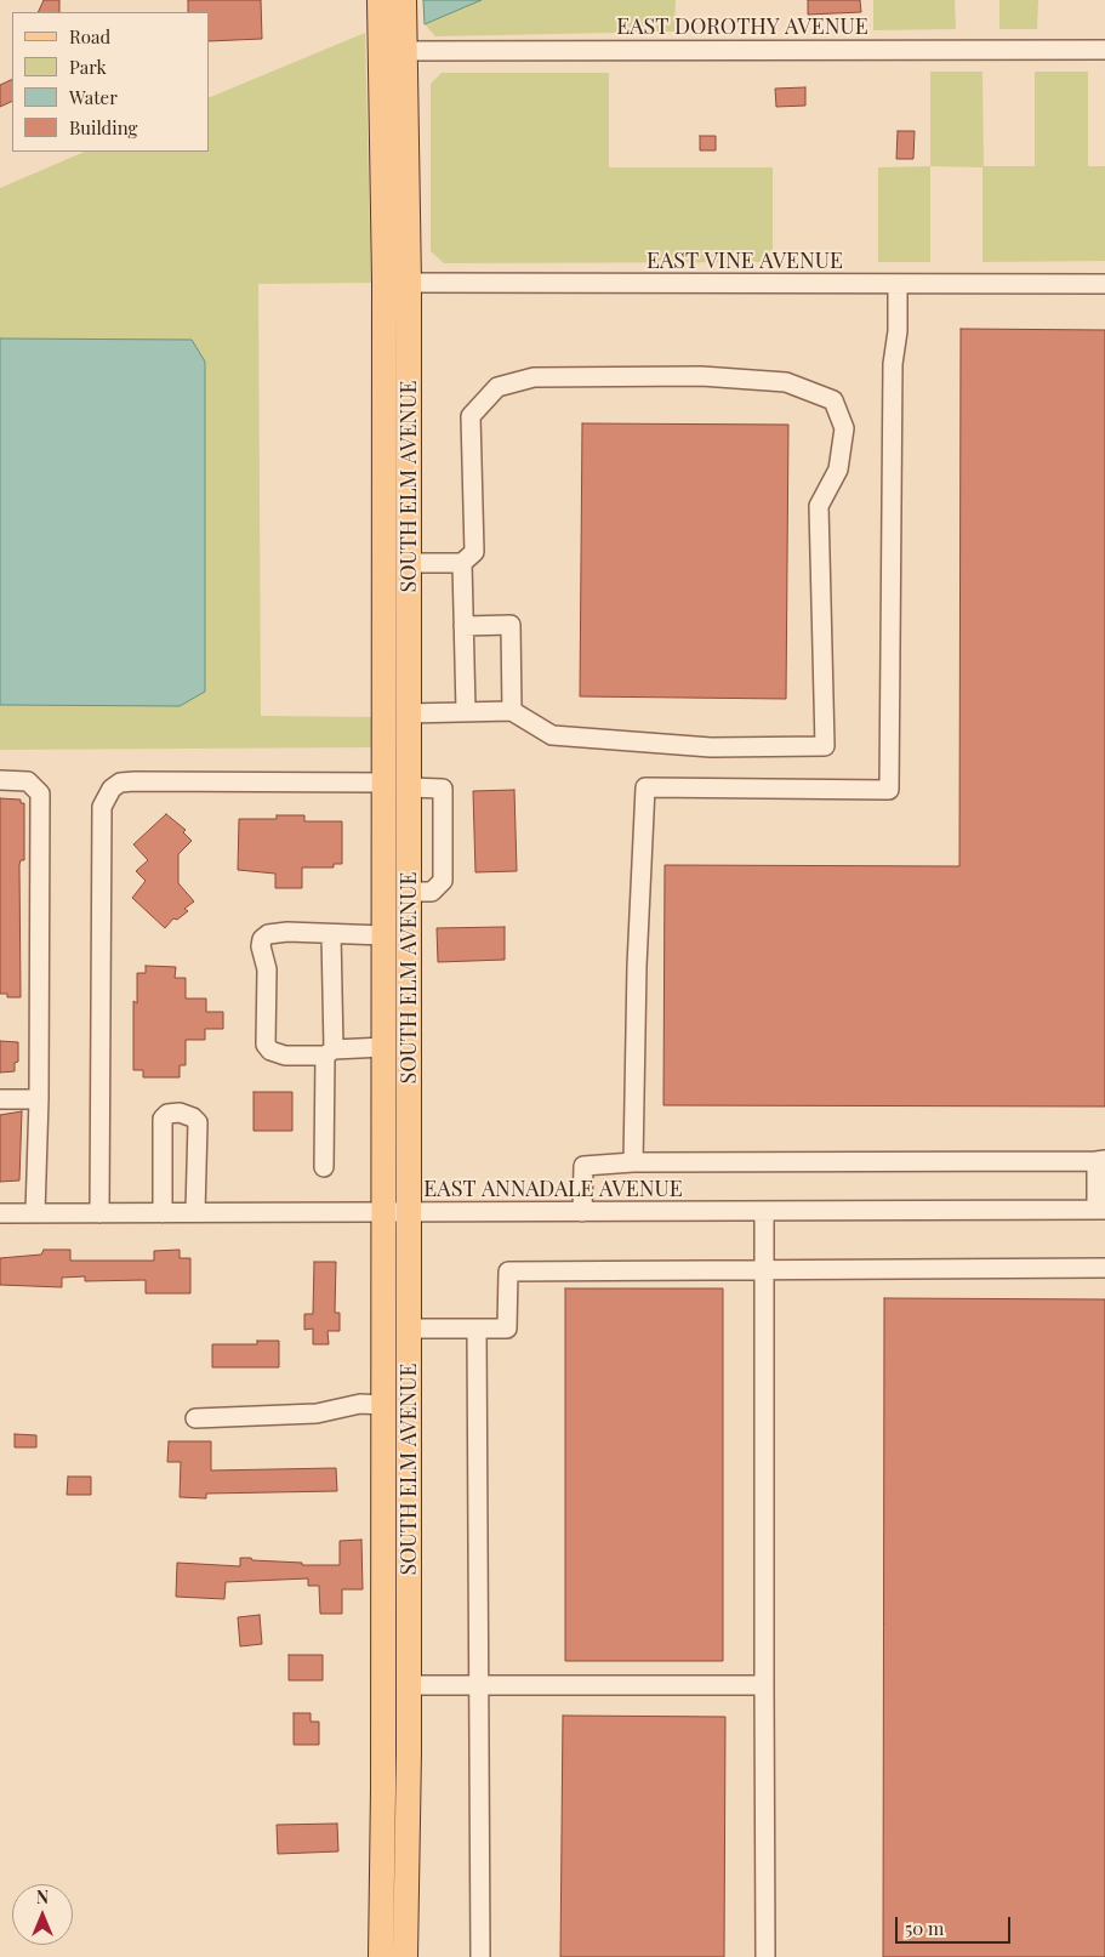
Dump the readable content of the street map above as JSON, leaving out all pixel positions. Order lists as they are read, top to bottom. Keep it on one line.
{"streets":{"main road":["SOUTH ELM AVENUE"],"street":["EAST DOROTHY AVENUE","EAST VINE AVENUE","EAST ANNADALE AVENUE"]},"crossings":[["EAST DOROTHY AVENUE","SOUTH ELM AVENUE"],["EAST VINE AVENUE","SOUTH ELM AVENUE"],["SOUTH ELM AVENUE","EAST ANNADALE AVENUE"]],"legend":["Road","Park","Water","Building"],"scale_bar":"50 m","north":"top"}
